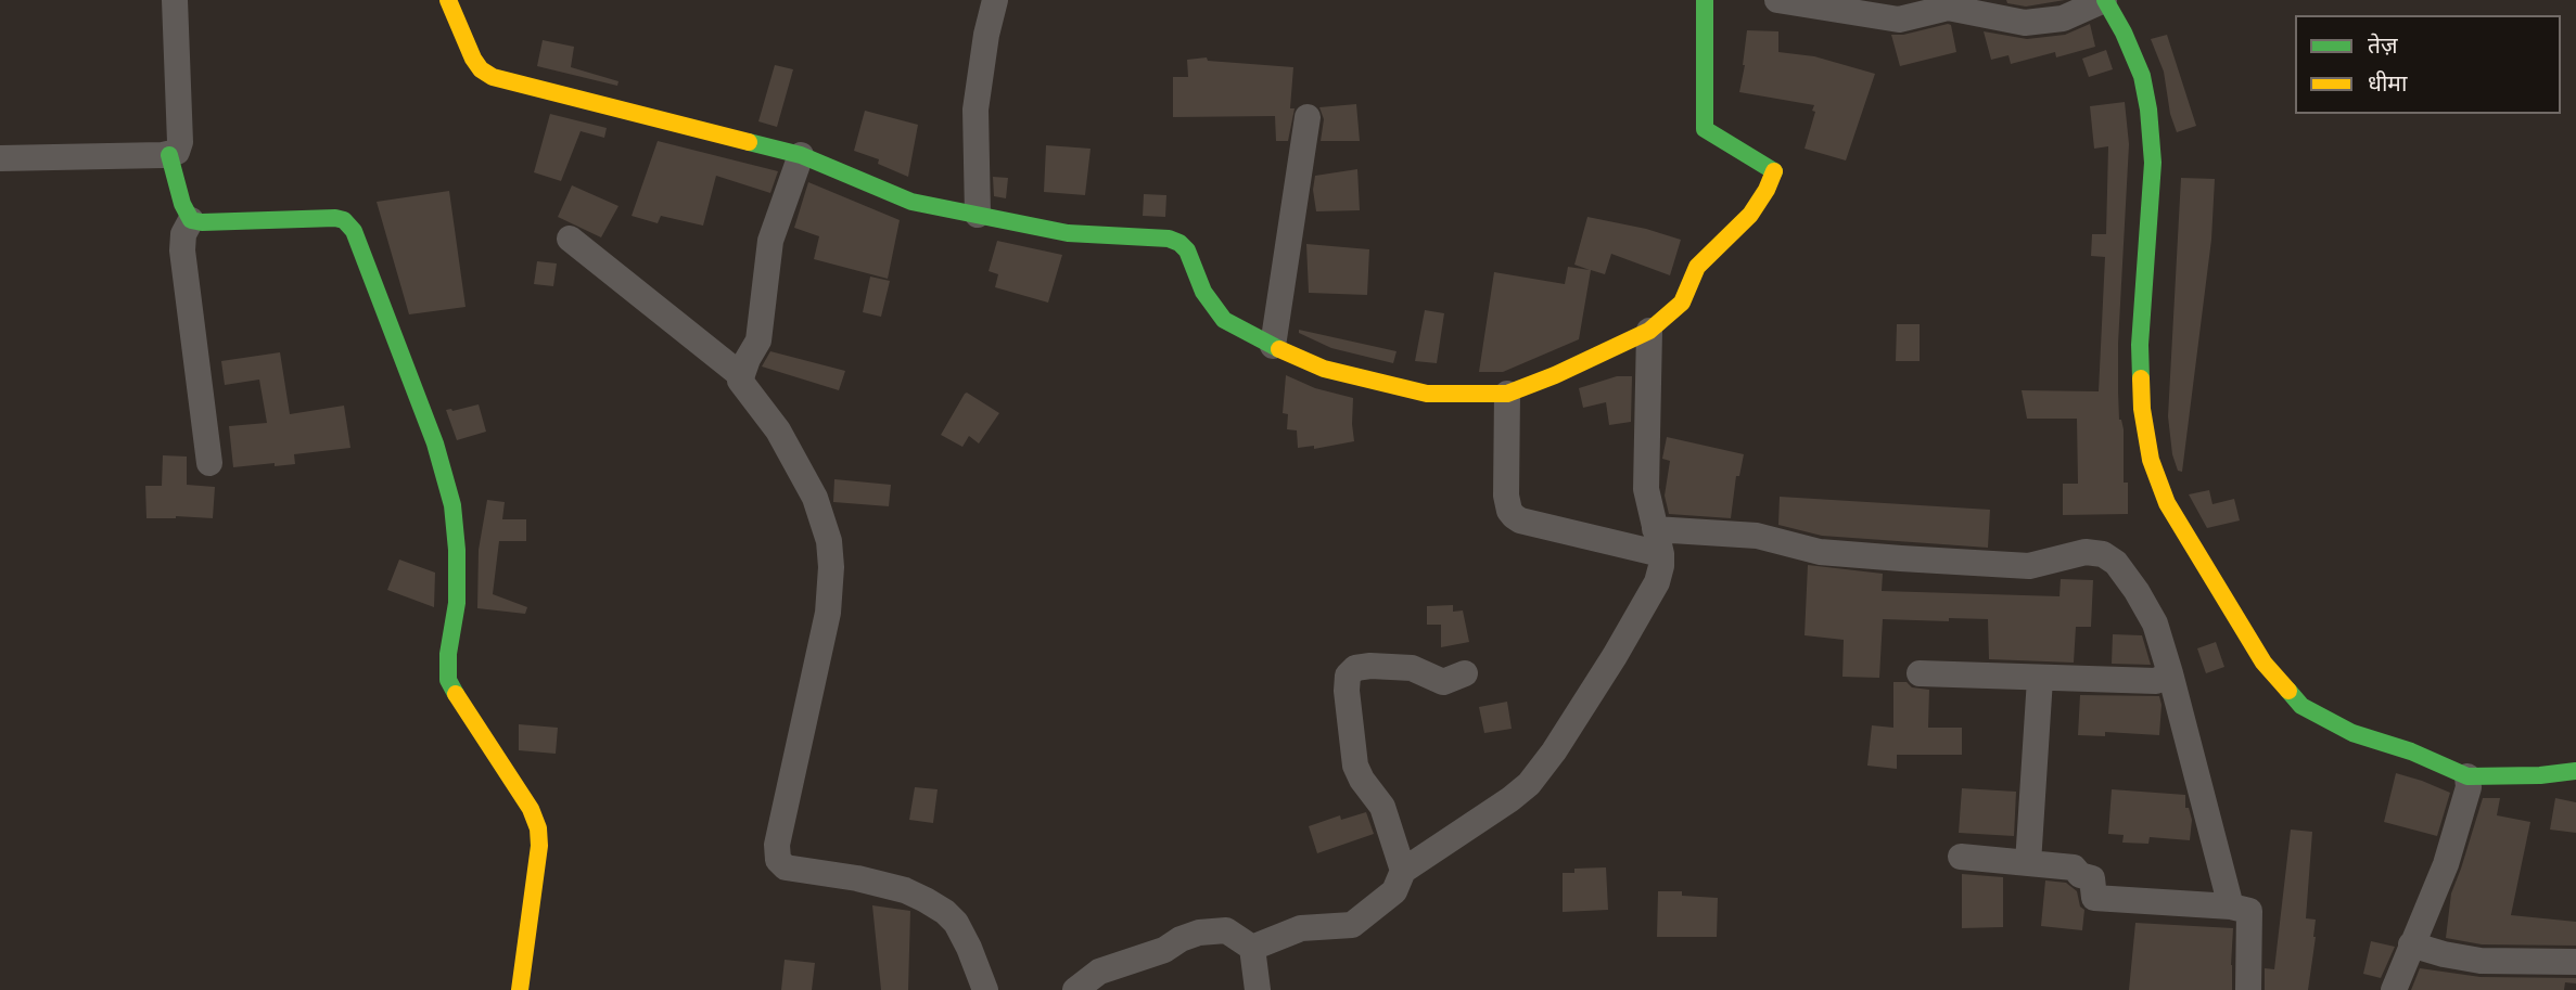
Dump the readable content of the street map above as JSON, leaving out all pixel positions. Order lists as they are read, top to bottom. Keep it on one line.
{"legend":["तेज़","धीमा"]}
